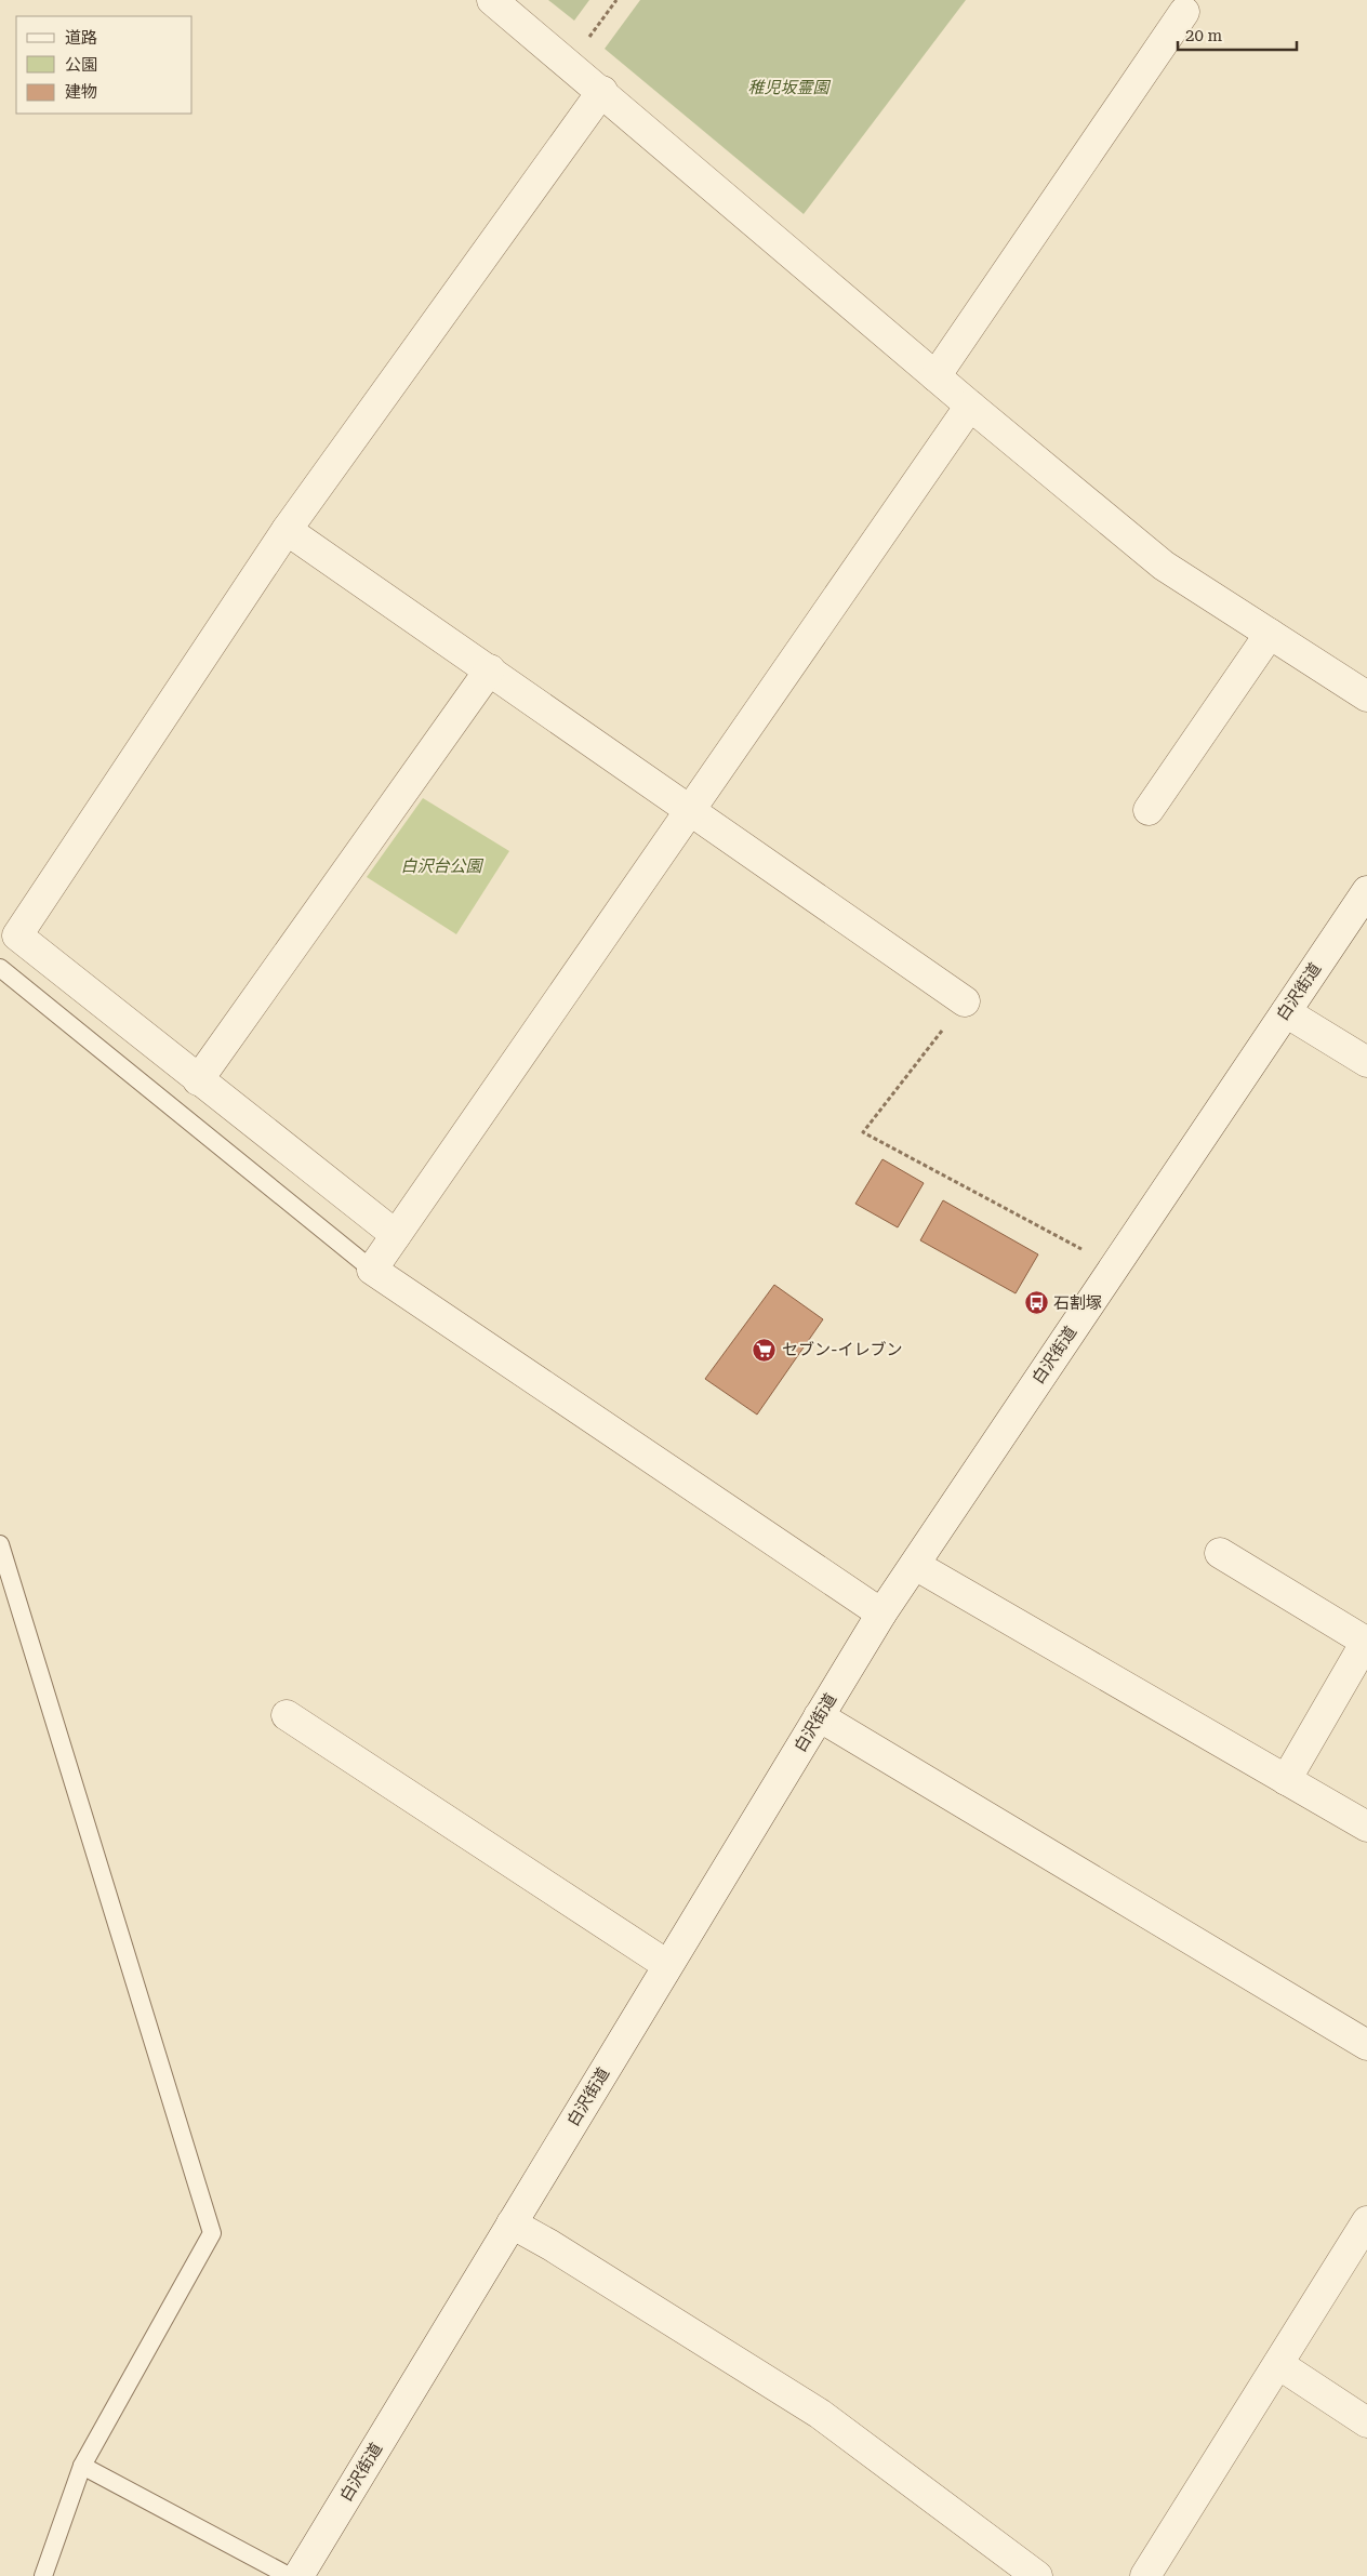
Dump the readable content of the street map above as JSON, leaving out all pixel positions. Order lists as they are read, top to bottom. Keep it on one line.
{"streets":{"street":["白沢街道"]},"parks":["稚児坂霊園","白沢台公園"],"places":{"bus stop":["石割塚"],"supermarket":["セブン-イレブン"]},"legend":["道路","公園","建物"],"scale_bar":"20 m"}
